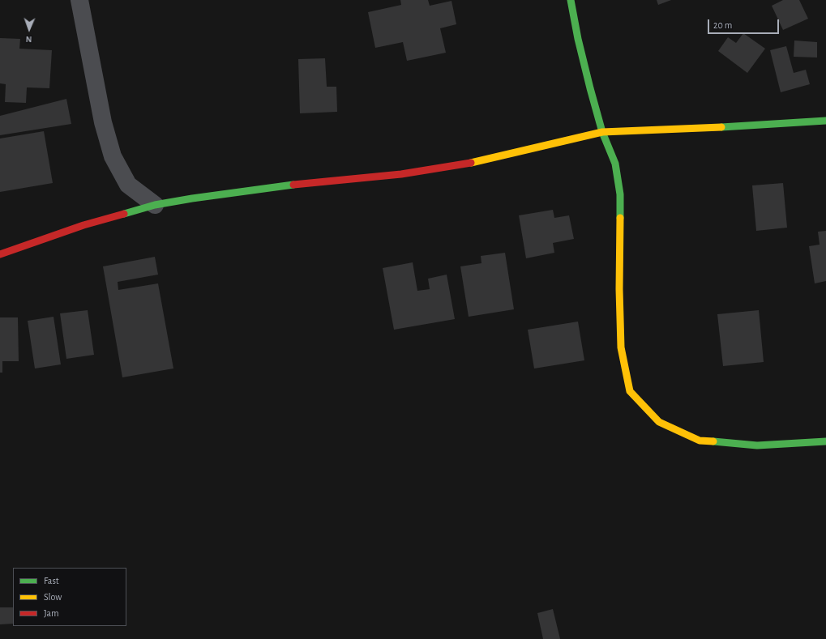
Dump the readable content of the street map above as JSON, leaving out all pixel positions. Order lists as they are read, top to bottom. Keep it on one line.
{"legend":["Fast","Slow","Jam"],"scale_bar":"20 m","north":"bottom"}
